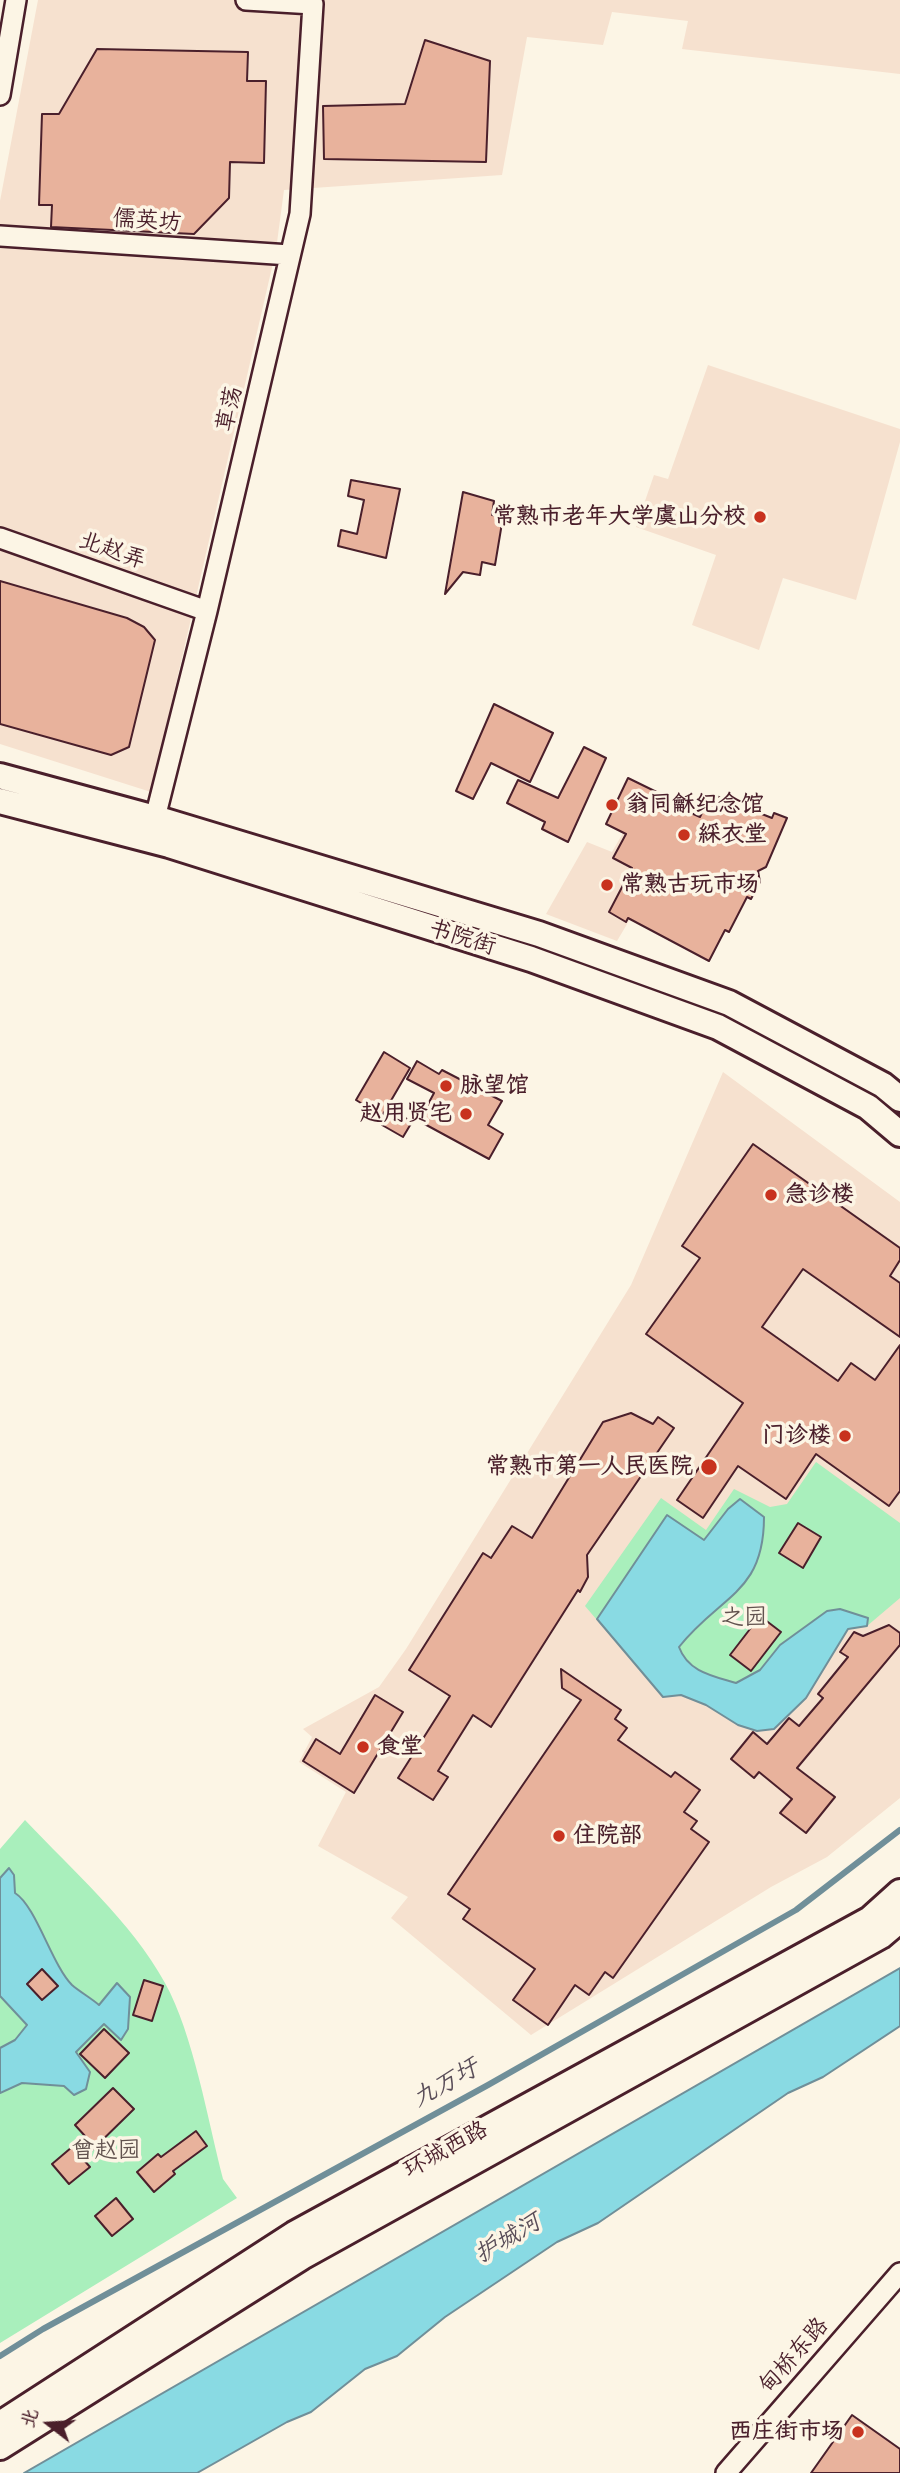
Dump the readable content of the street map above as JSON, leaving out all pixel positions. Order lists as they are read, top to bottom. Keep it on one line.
{"streets":{"main road":["书院街","环城西路"],"street":["儒英坊","草荡","北赵弄","甸桥东路"]},"crossings":[["儒英坊","草荡"],["草荡","北赵弄"],["草荡","书院街"]],"water":["九万圩","护城河"],"parks":["之园","曾赵园"],"places":["常熟市老年大学虞山分校","翁同龢纪念馆","綵衣堂","常熟古玩市场","脉望馆","赵用贤宅","急诊楼","门诊楼","常熟市第一人民医院","食堂","住院部","西庄街市场"],"north":"left"}
